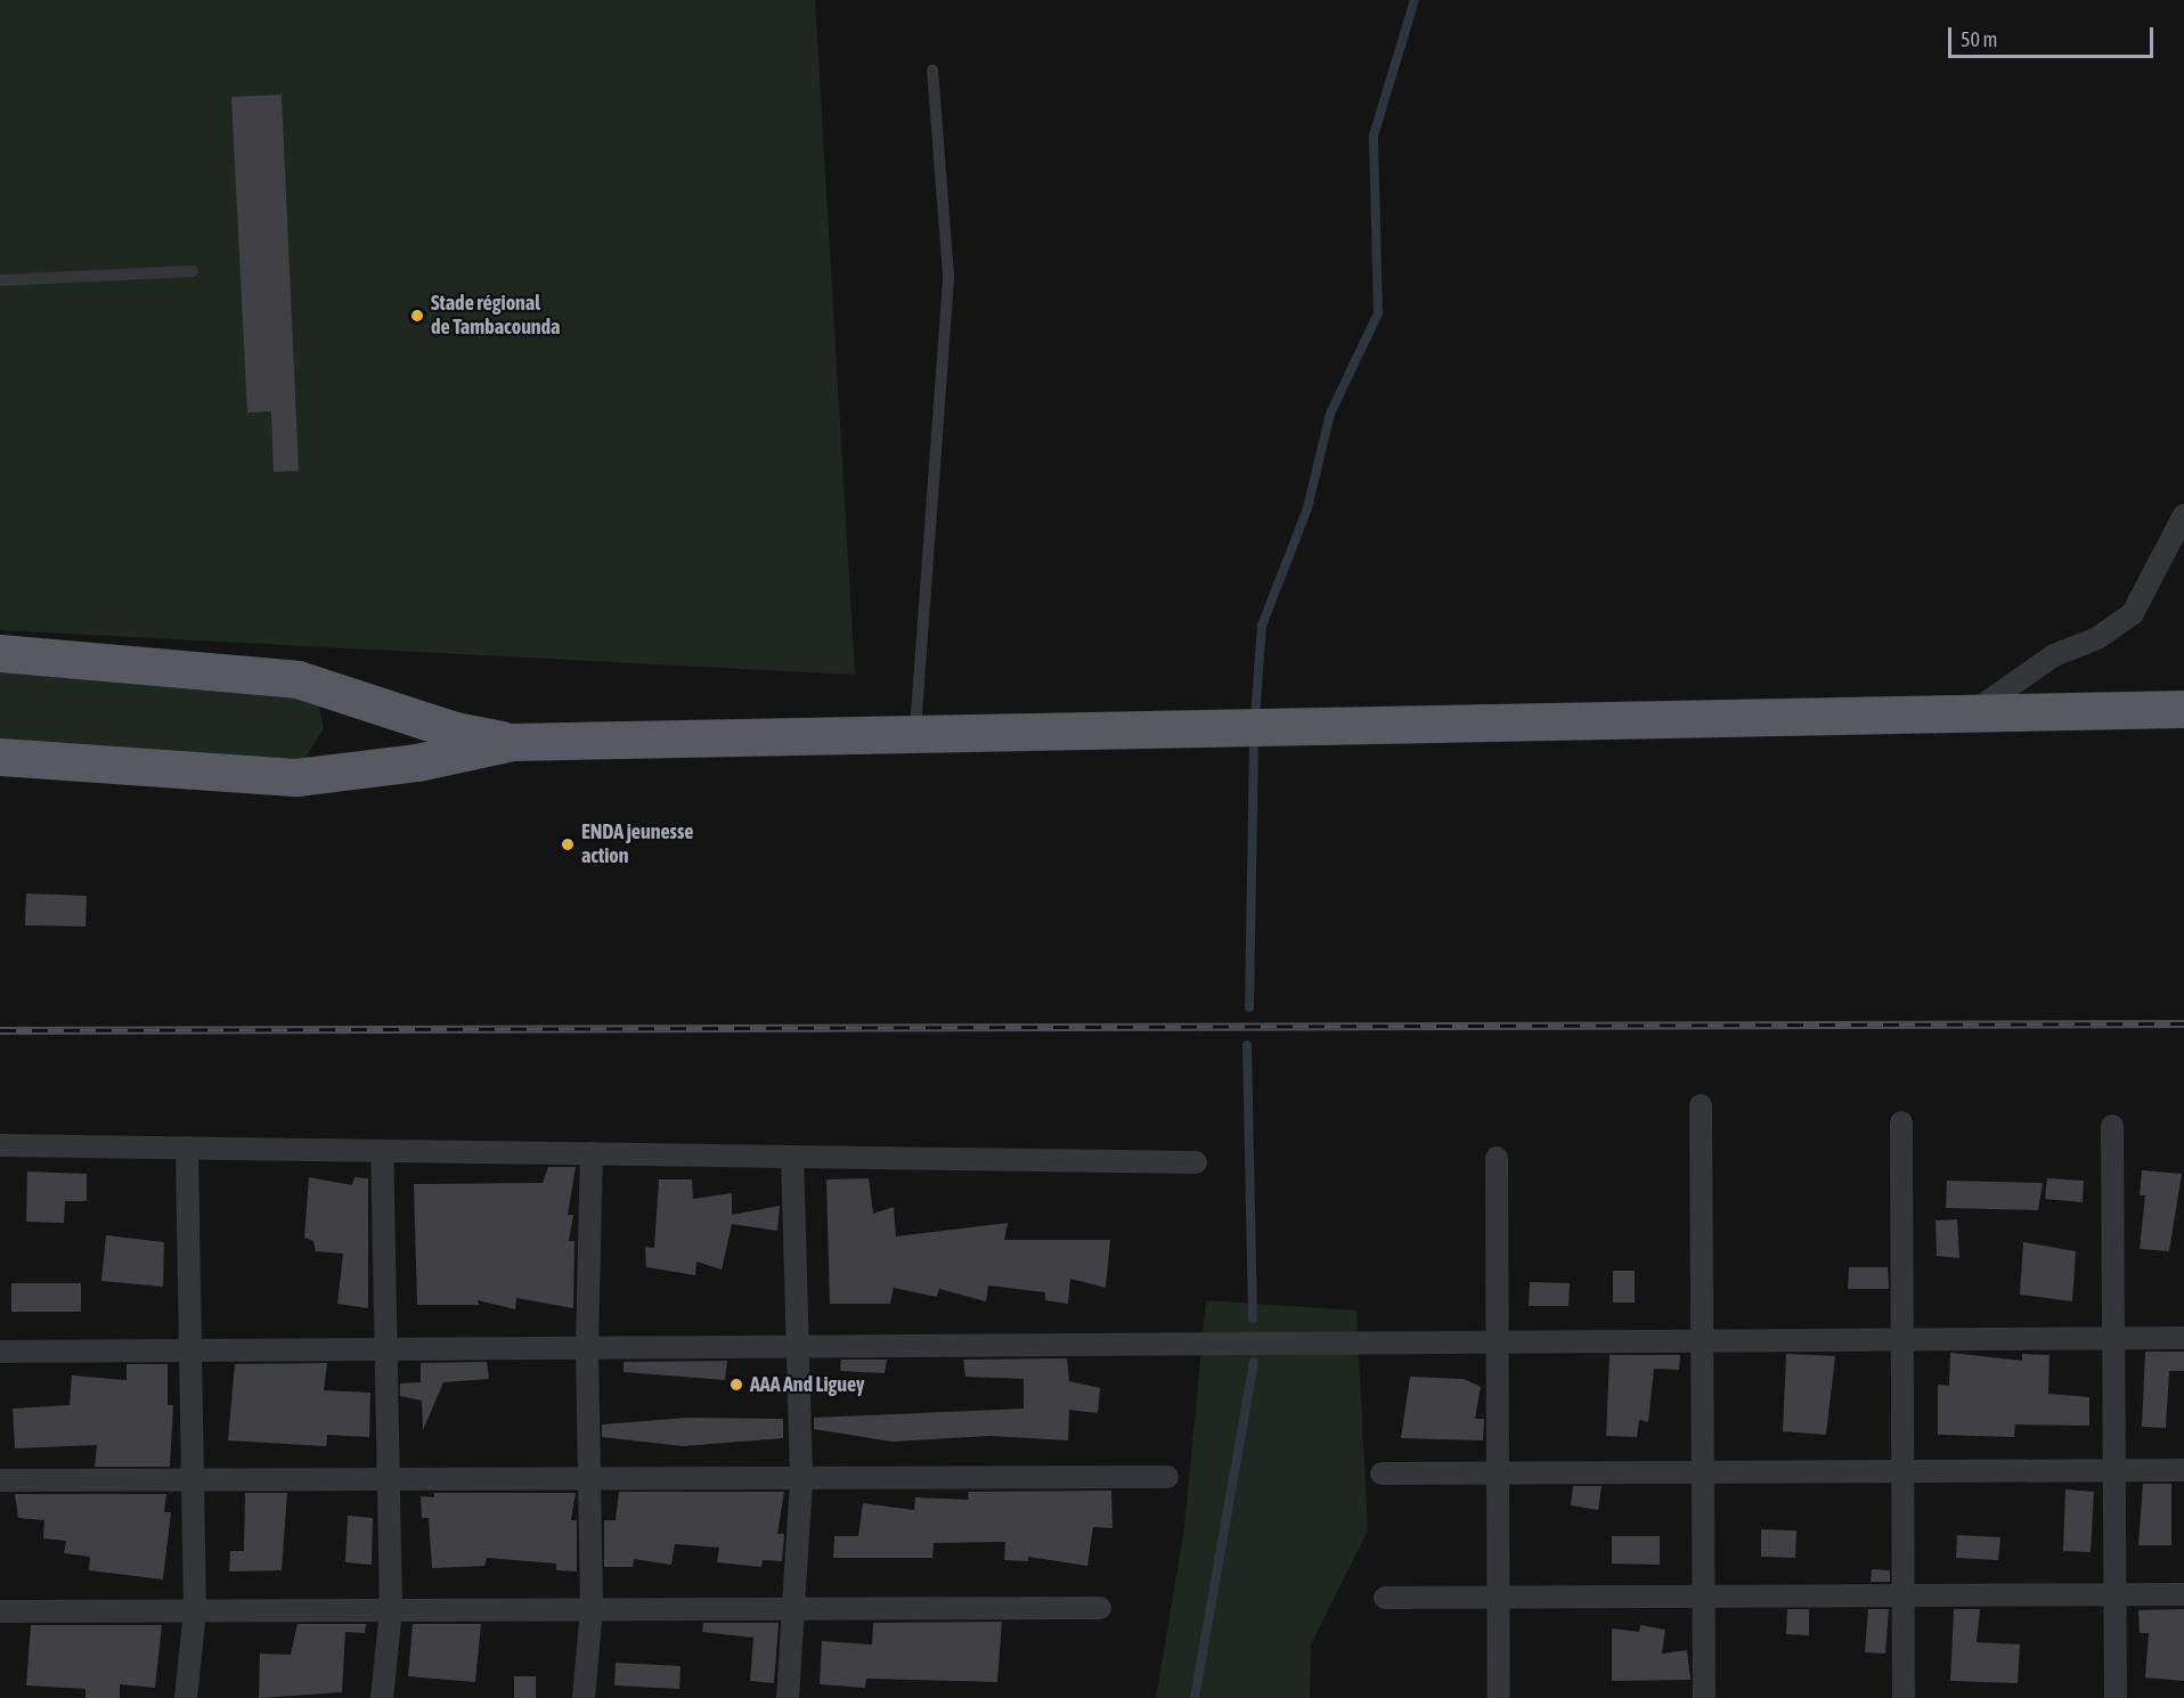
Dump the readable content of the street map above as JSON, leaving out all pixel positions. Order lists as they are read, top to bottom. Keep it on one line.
{"places":["Stade régional de Tambacounda","ENDA jeunesse action","AAA And Liguey"],"scale_bar":"50 m"}
